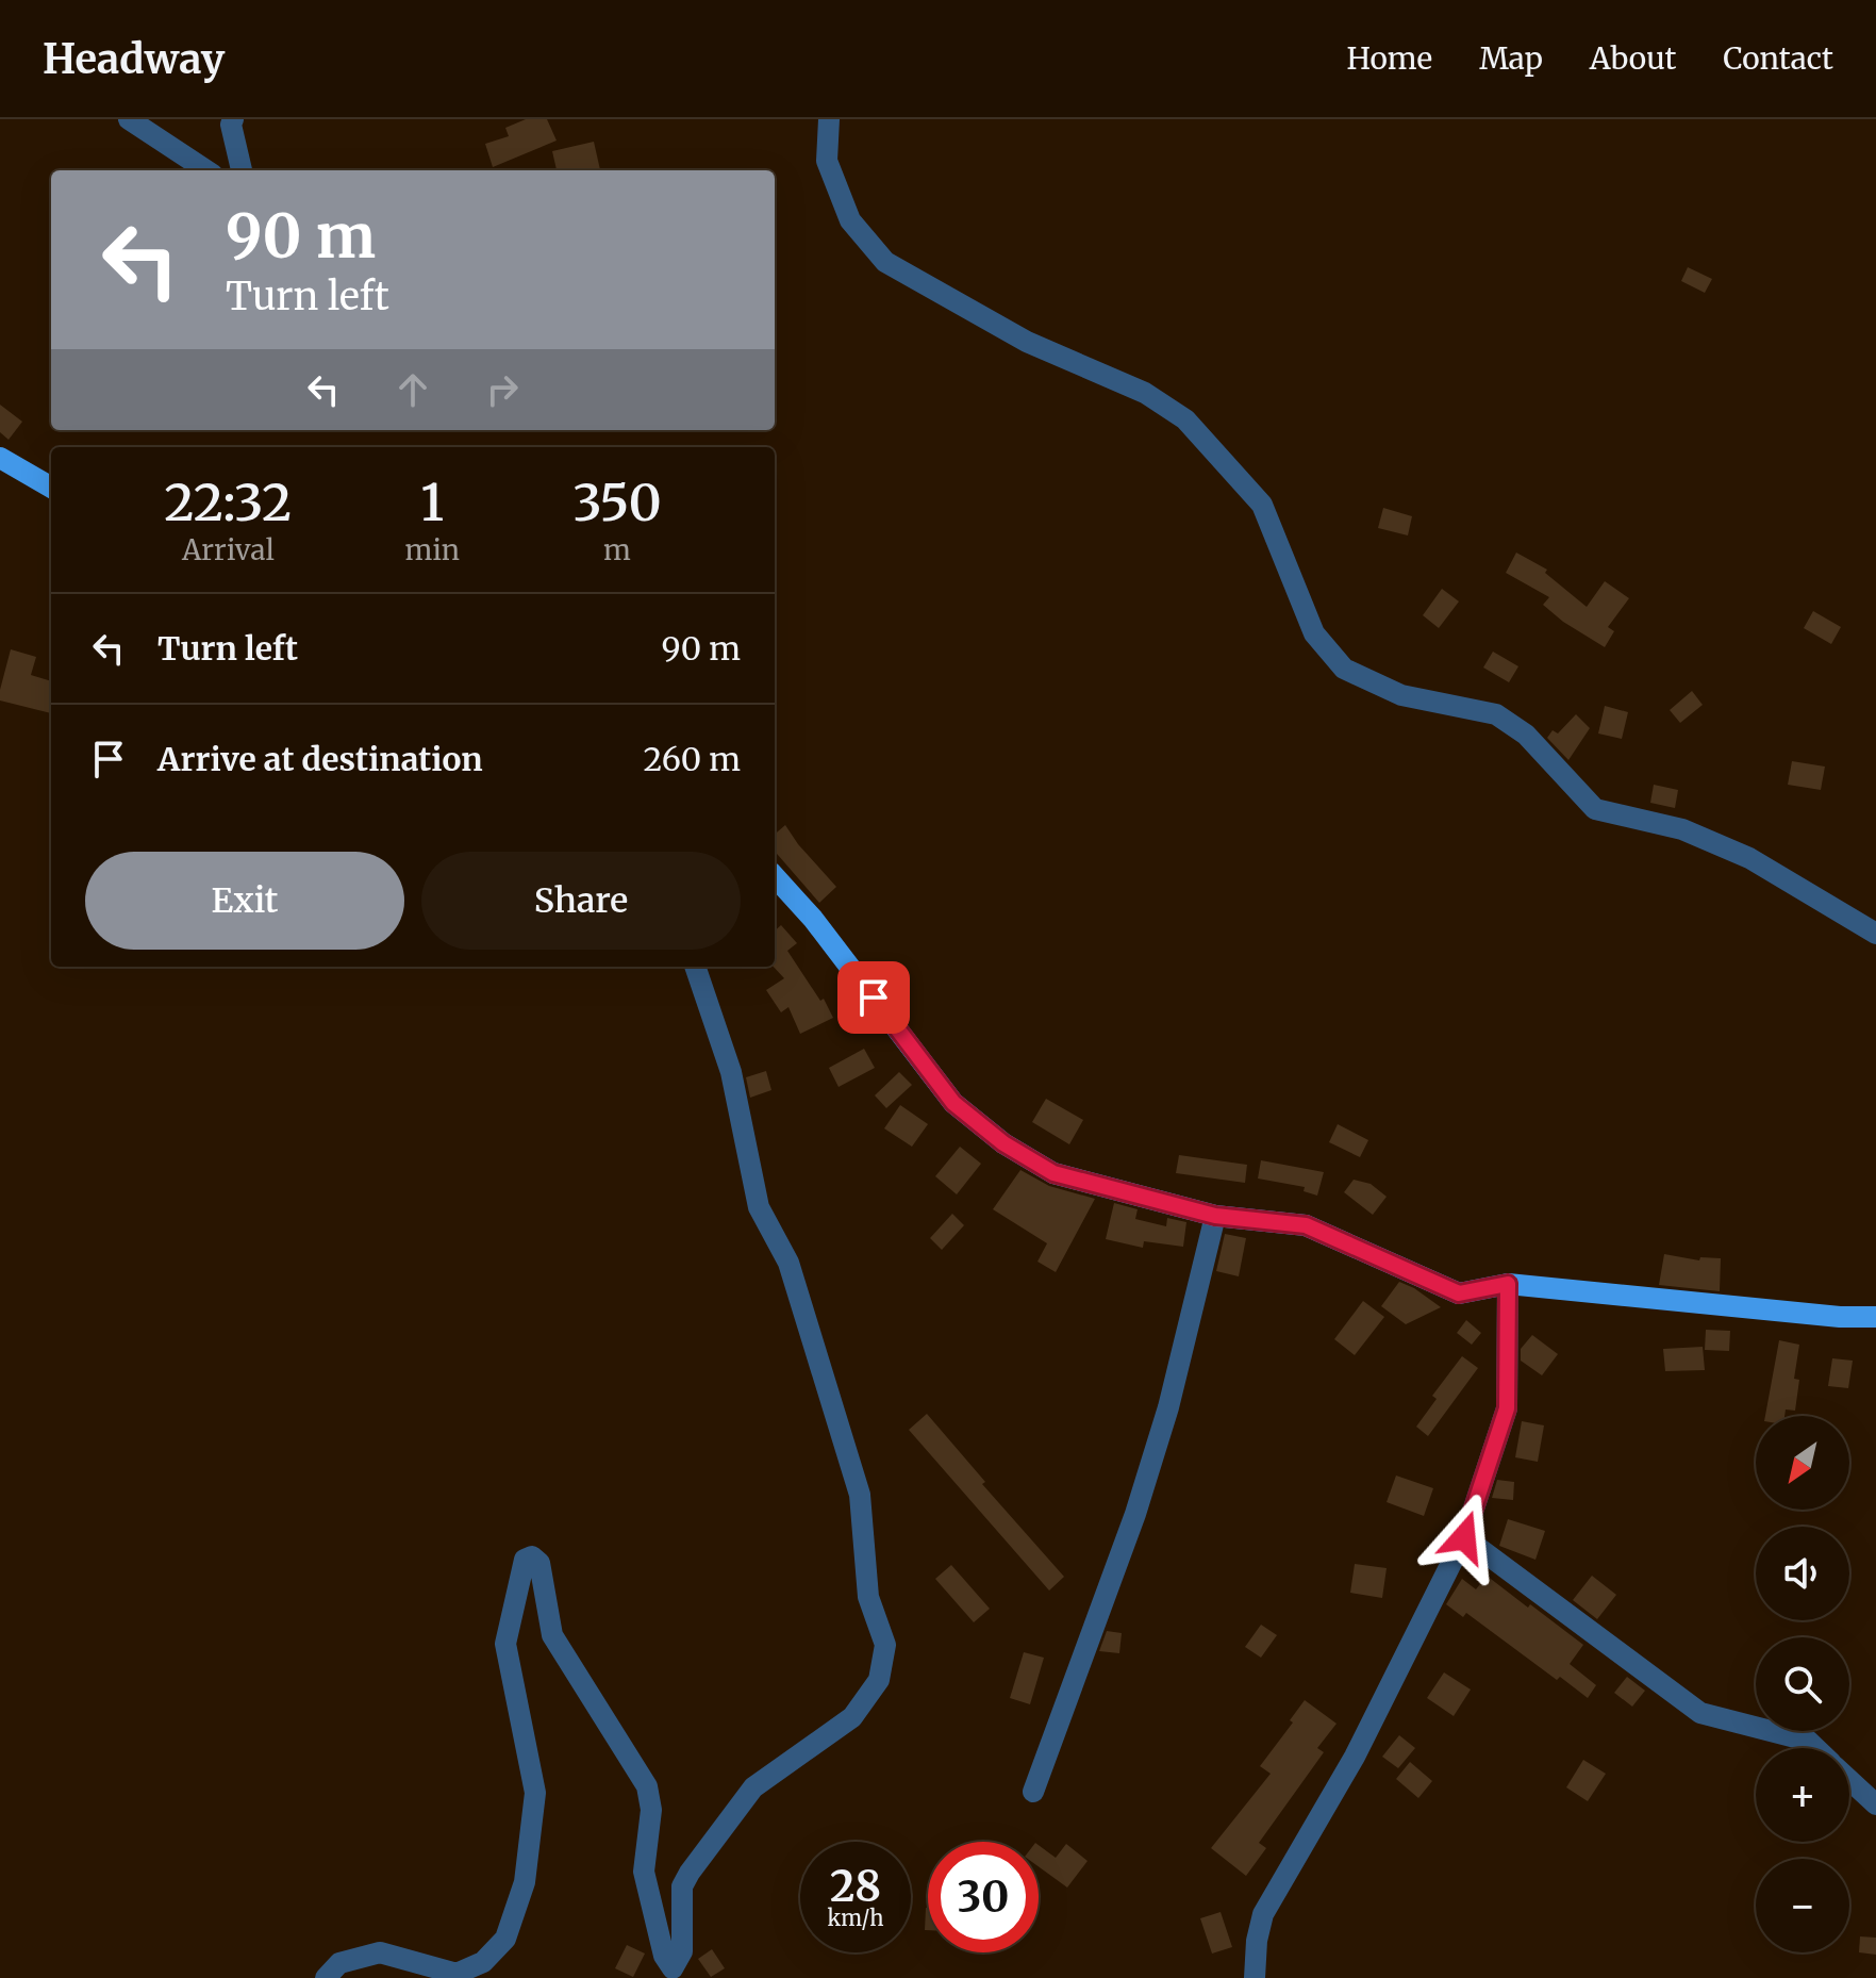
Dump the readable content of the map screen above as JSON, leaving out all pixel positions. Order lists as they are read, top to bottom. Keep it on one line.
{"north":"bottom left","page":{"header":"Headway","nav":["Home","Map","About","Contact"],"turn":["90 m","Turn left"],"eta":["22:32","Arrival","1","min","350","m"],"list":[{"name":"Turn left","value":"90 m"},{"name":"Arrive at destination","value":"260 m"}],"buttons":["Exit","Share"],"map_buttons":["+","−"],"speed":"28 km/h","limit":"30"}}
